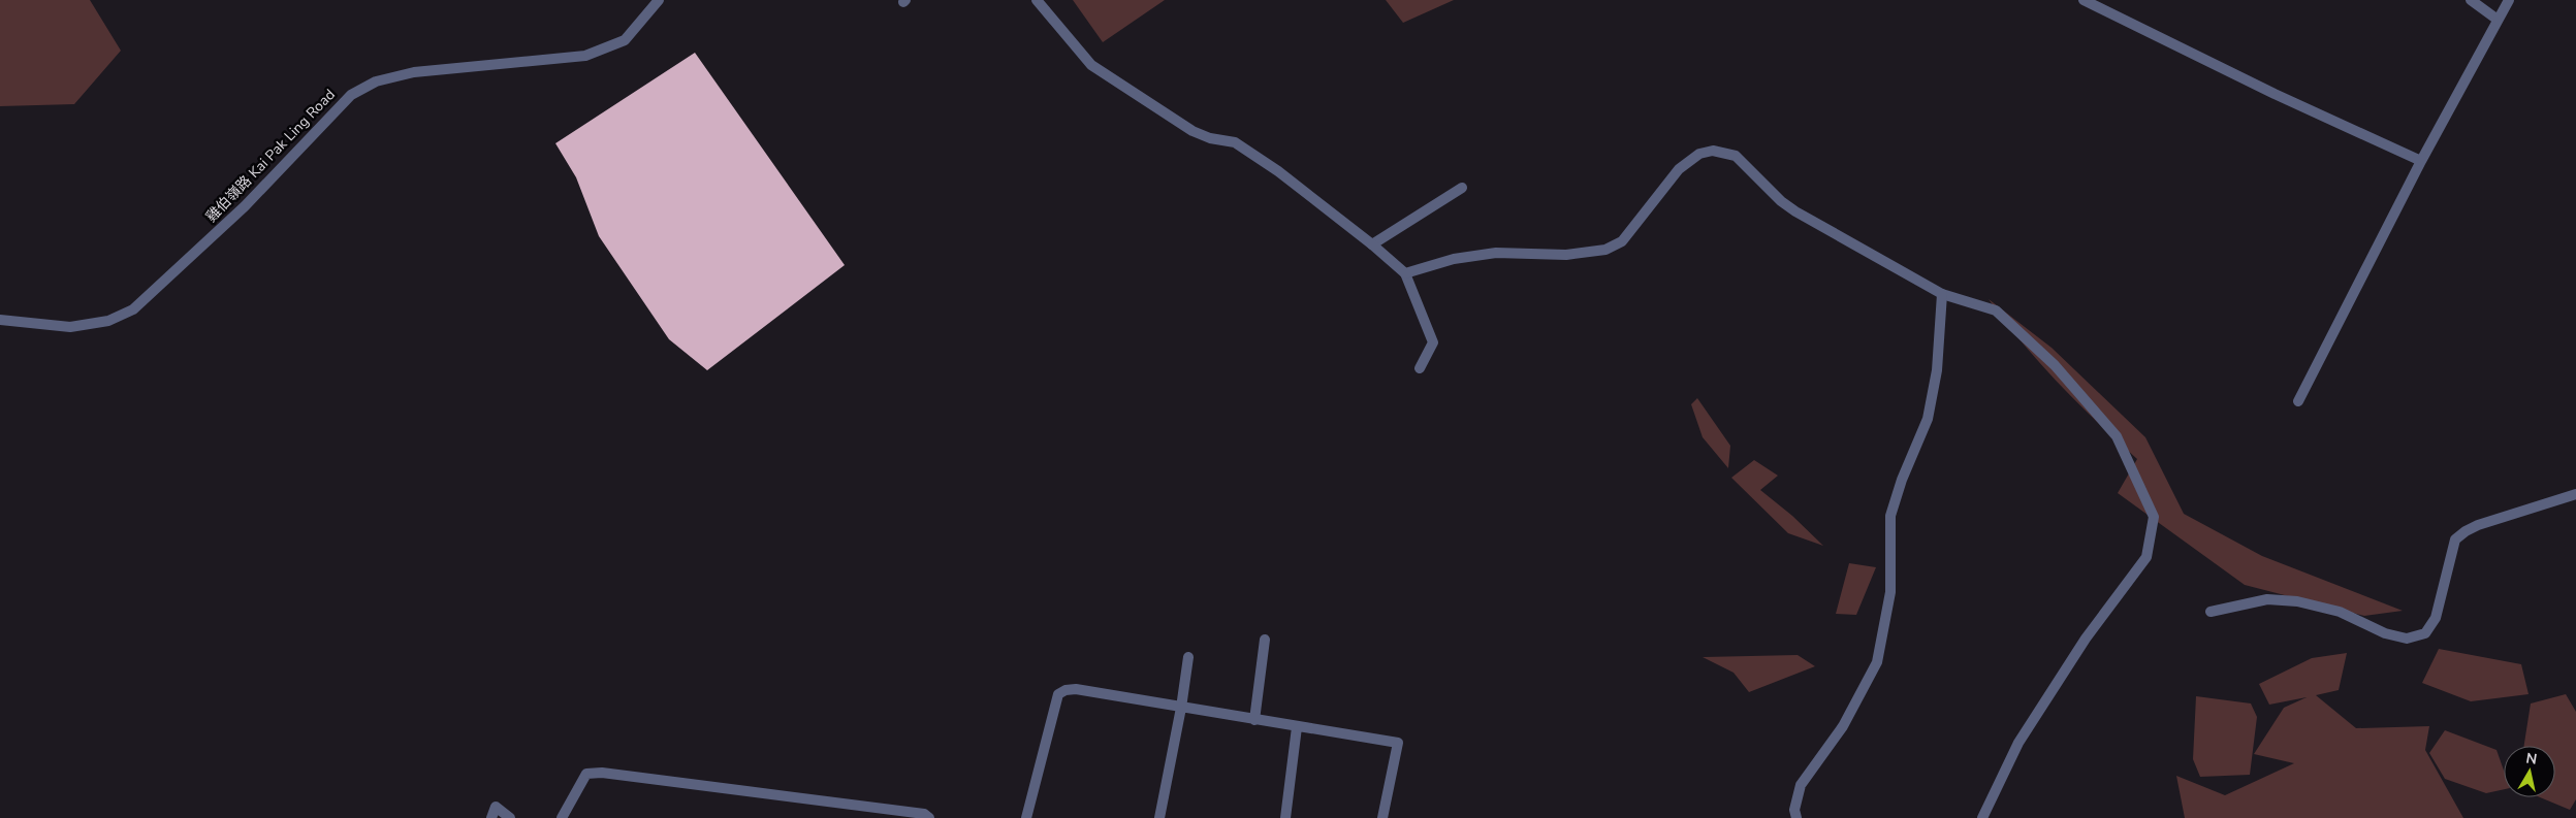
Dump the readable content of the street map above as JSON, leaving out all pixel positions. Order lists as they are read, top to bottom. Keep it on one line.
{"streets":{"street":["雞伯嶺路 Kai Pak Ling Road"]},"north":"top"}
